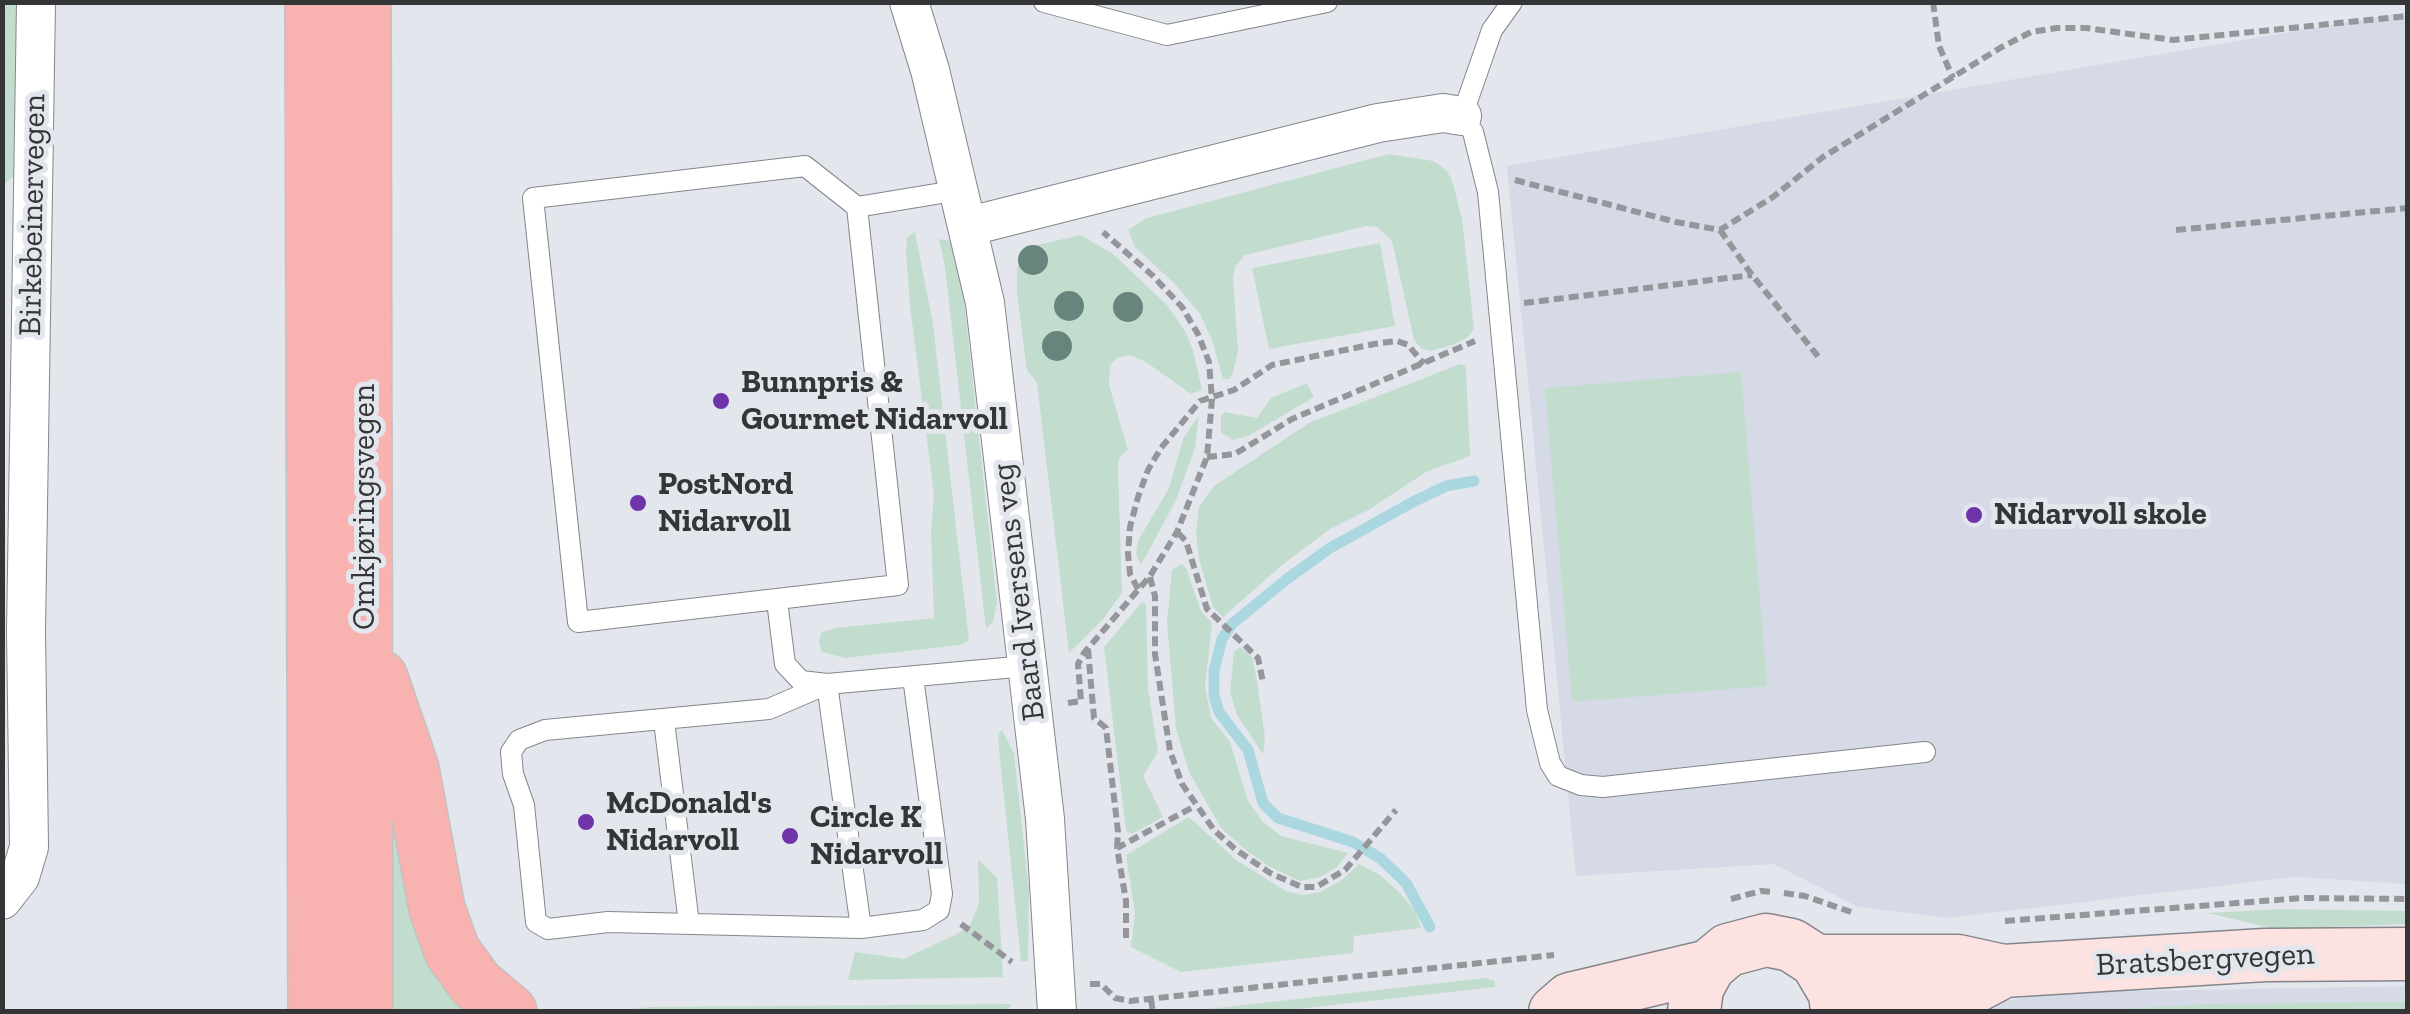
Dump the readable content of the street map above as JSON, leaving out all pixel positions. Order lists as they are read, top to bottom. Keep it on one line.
{"streets":{"highway":["Omkjøringsvegen"],"main road":["Bratsbergvegen"],"street":["Birkebeinervegen","Baard Iversens veg"]},"places":["Bunnpris & Gourmet Nidarvoll","PostNord Nidarvoll","Nidarvoll skole","McDonald's Nidarvoll","Circle K Nidarvoll"]}
